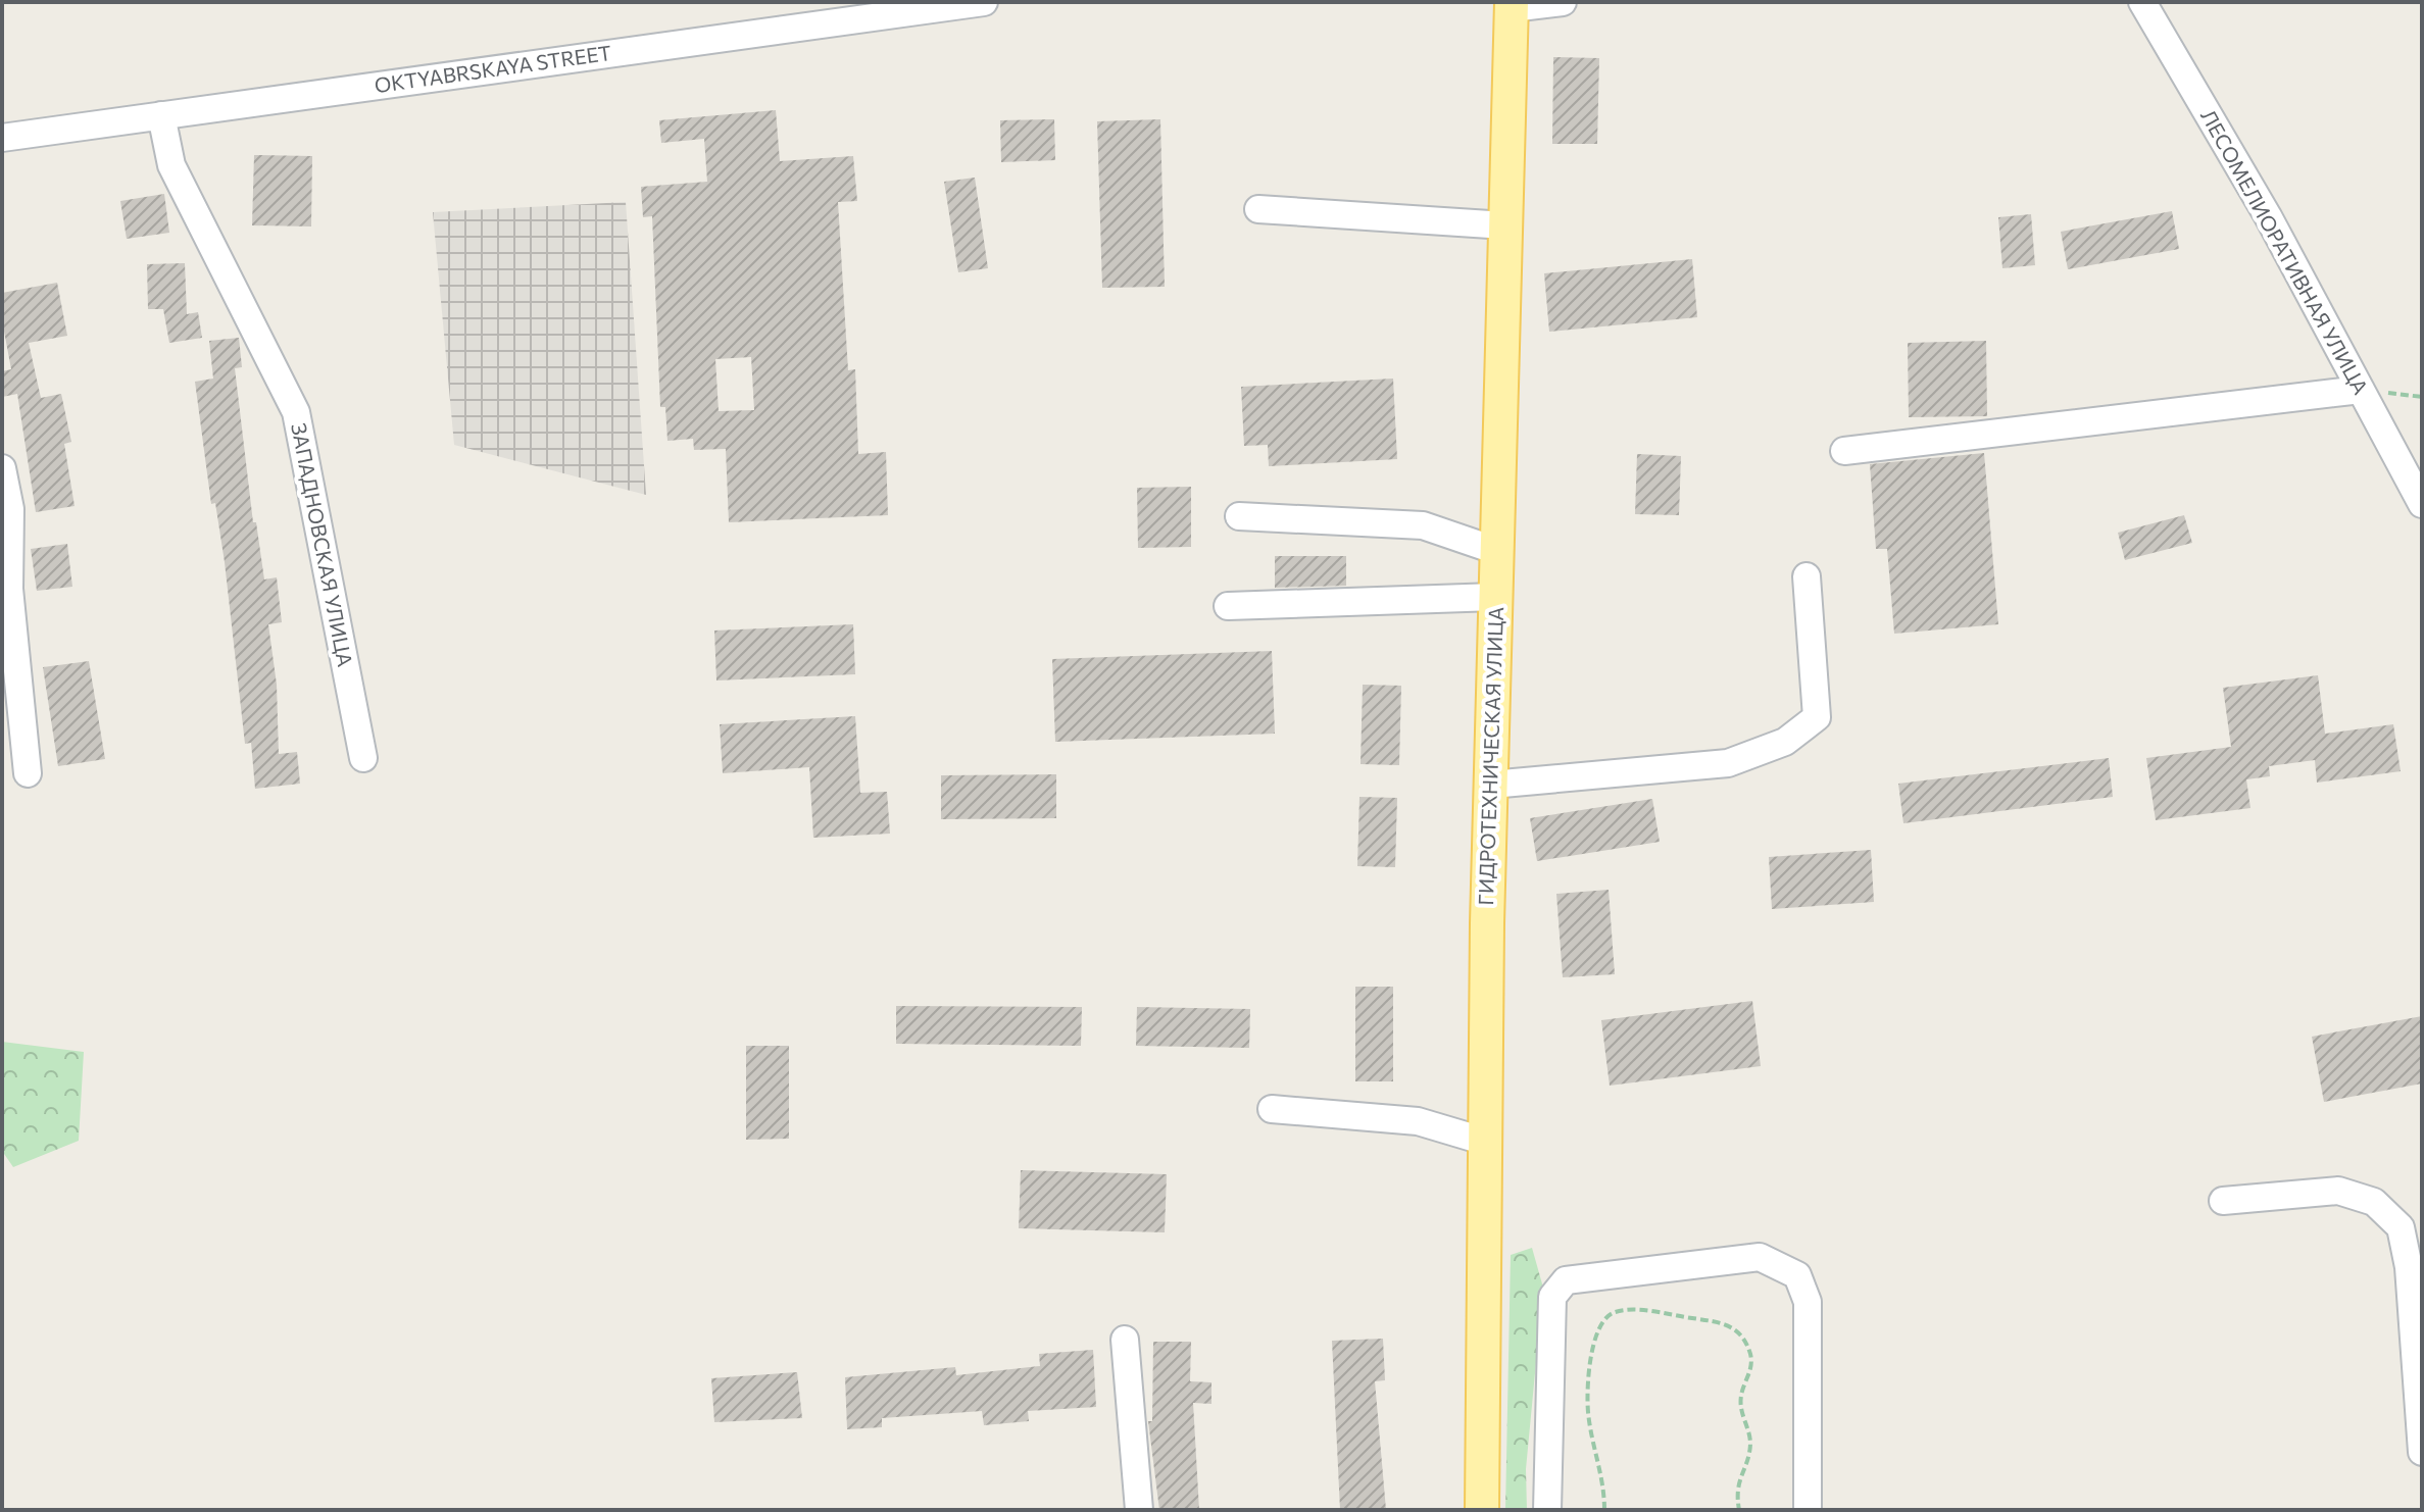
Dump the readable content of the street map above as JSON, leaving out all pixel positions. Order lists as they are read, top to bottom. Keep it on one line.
{"streets":{"main road":["ГИДРОТЕХНИЧЕСКАЯ УЛИЦА"],"street":["OKTYABRSKAYA STREET","ЛЕСОМЕЛИОРАТИВНАЯ УЛИЦА","ЗАПАДНОВСКАЯ УЛИЦА"]},"crossings":[["OKTYABRSKAYA STREET","ЗАПАДНОВСКАЯ УЛИЦА"]]}
